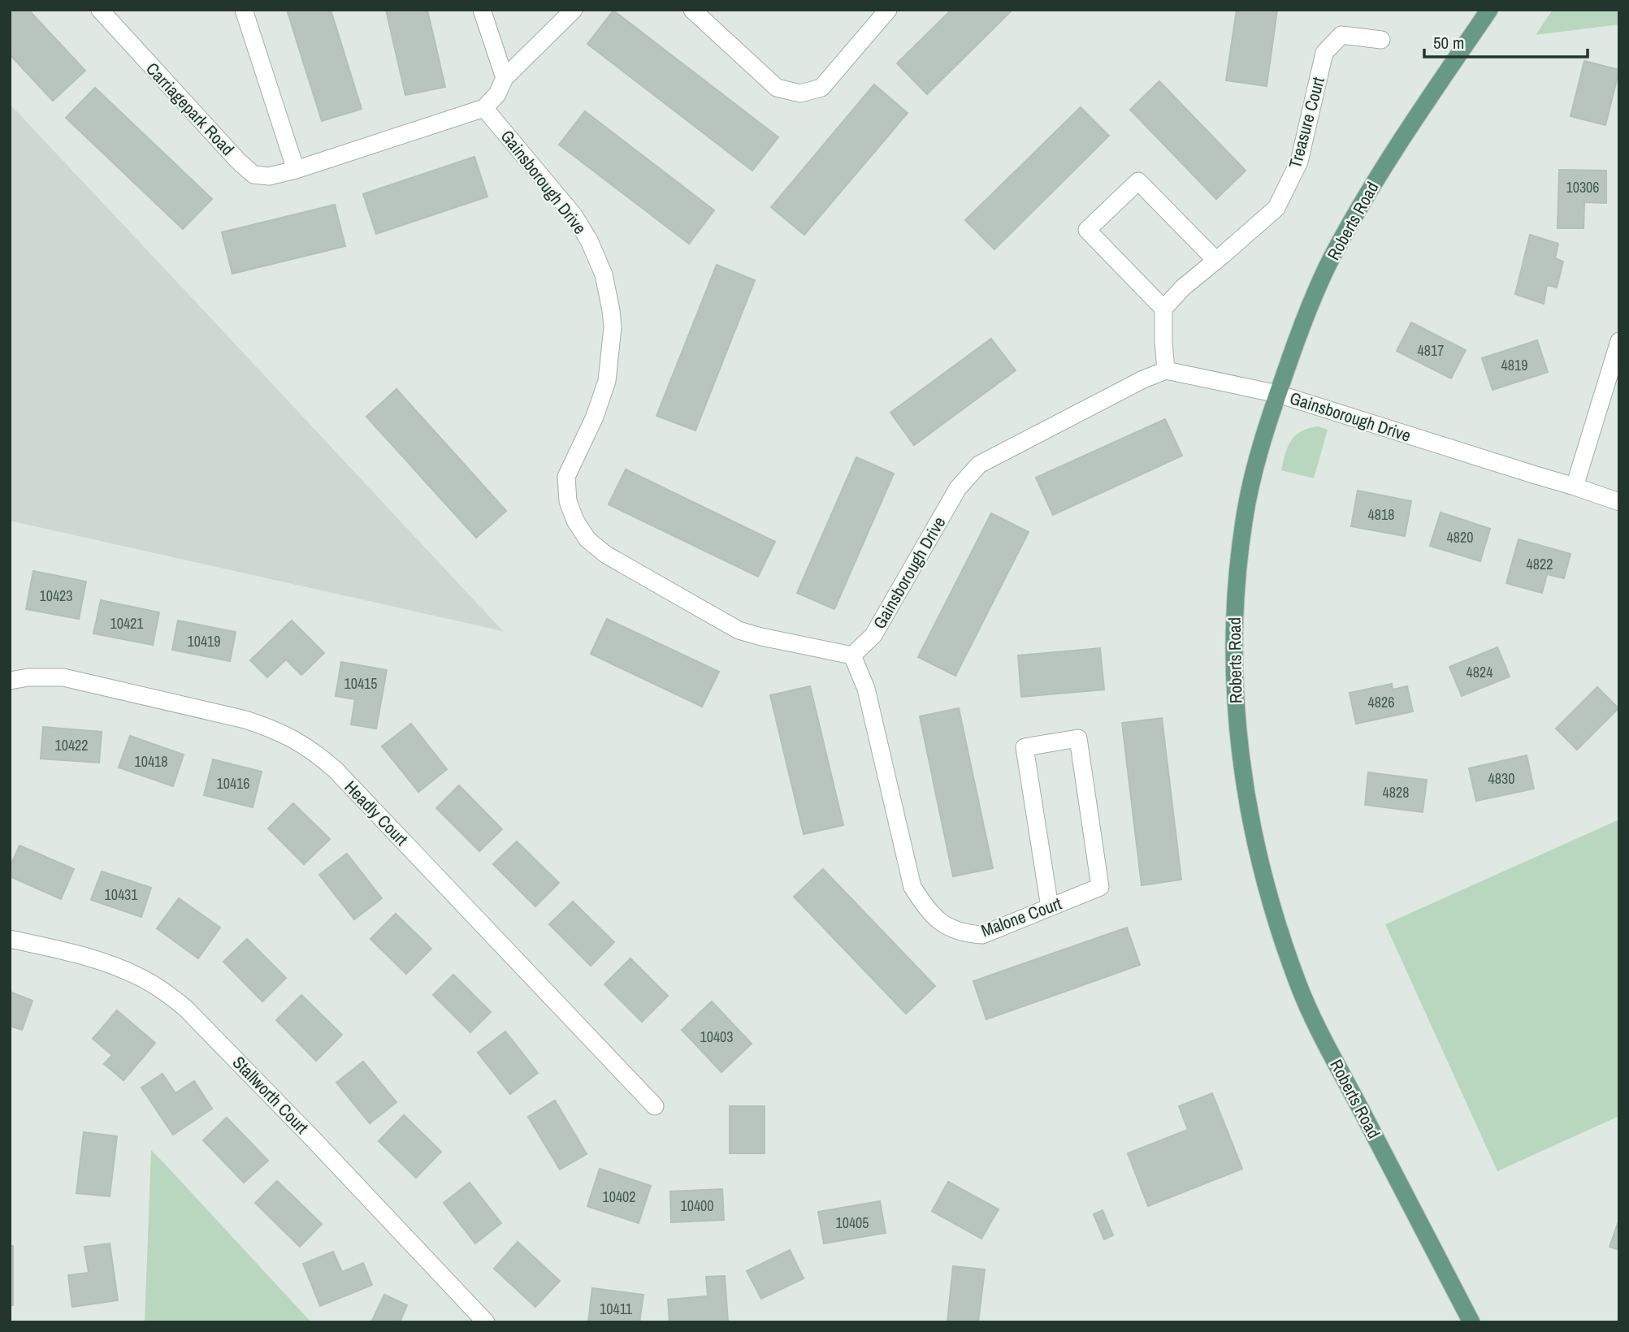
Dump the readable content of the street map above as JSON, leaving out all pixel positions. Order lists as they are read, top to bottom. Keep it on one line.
{"streets":{"main road":["Roberts Road"],"street":["Carriagepark Road","Treasure Court","Gainsborough Drive","Headly Court","Malone Court","Stallworth Court"]},"crossings":[["Carriagepark Road","Gainsborough Drive"],["Gainsborough Drive","Roberts Road"],["Gainsborough Drive","Malone Court"]],"house_numbers":["10306","4817","4819","4818","4820","4822","10423","10421","10419","4824","10415","4826","10422","10418","4830","10416","4828","10431","10403","10402","10400","10405","10411"],"scale_bar":"50 m"}
